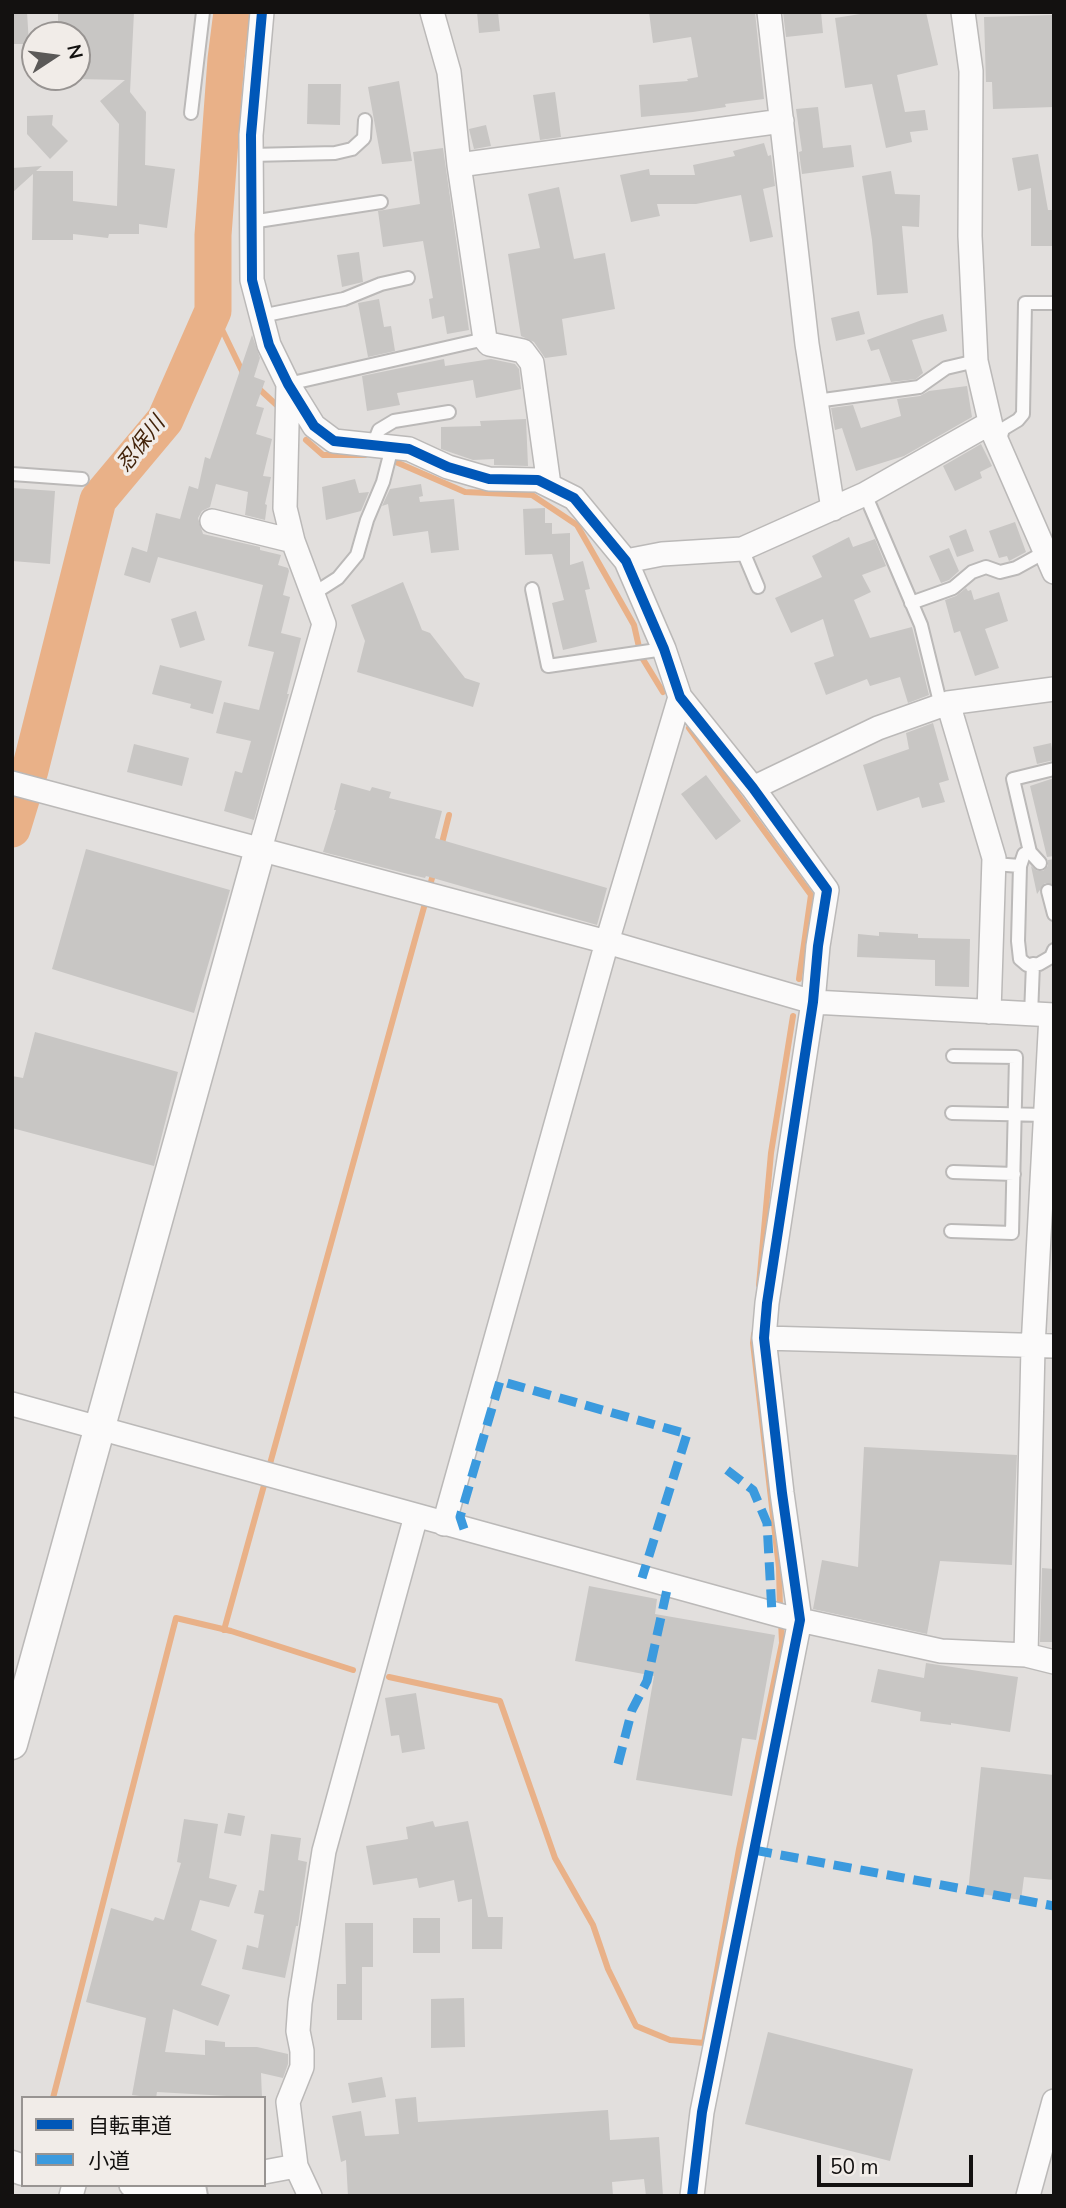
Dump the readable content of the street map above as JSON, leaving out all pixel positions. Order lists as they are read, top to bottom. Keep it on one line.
{"water":["忍保川"],"legend":["自転車道","小道"],"scale_bar":"50 m","north":"right"}
